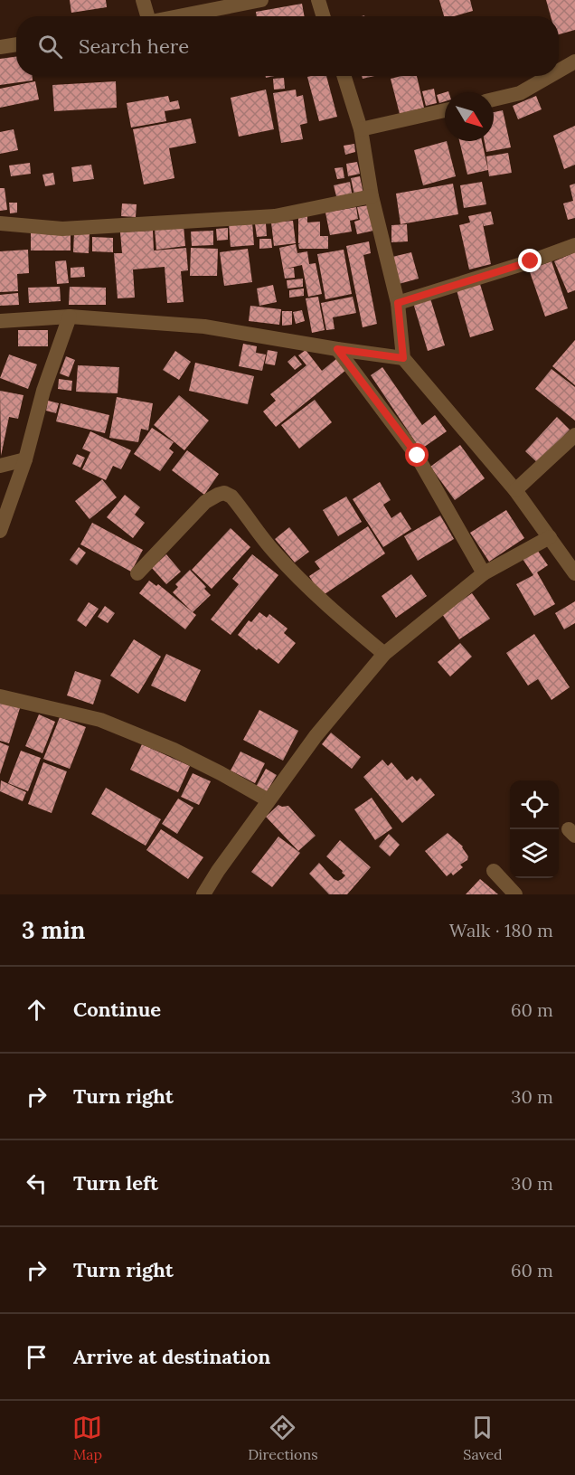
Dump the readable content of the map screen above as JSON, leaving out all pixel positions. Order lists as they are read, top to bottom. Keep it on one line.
{"north":"bottom right","page":{"search":"Search here","heading":["3 min","Walk · 180 m"],"list":[["Continue","60 m"],["Turn right","30 m"],["Turn left","30 m"],["Turn right","60 m"],"Arrive at destination"],"nav":["Map","Directions","Saved"]}}
